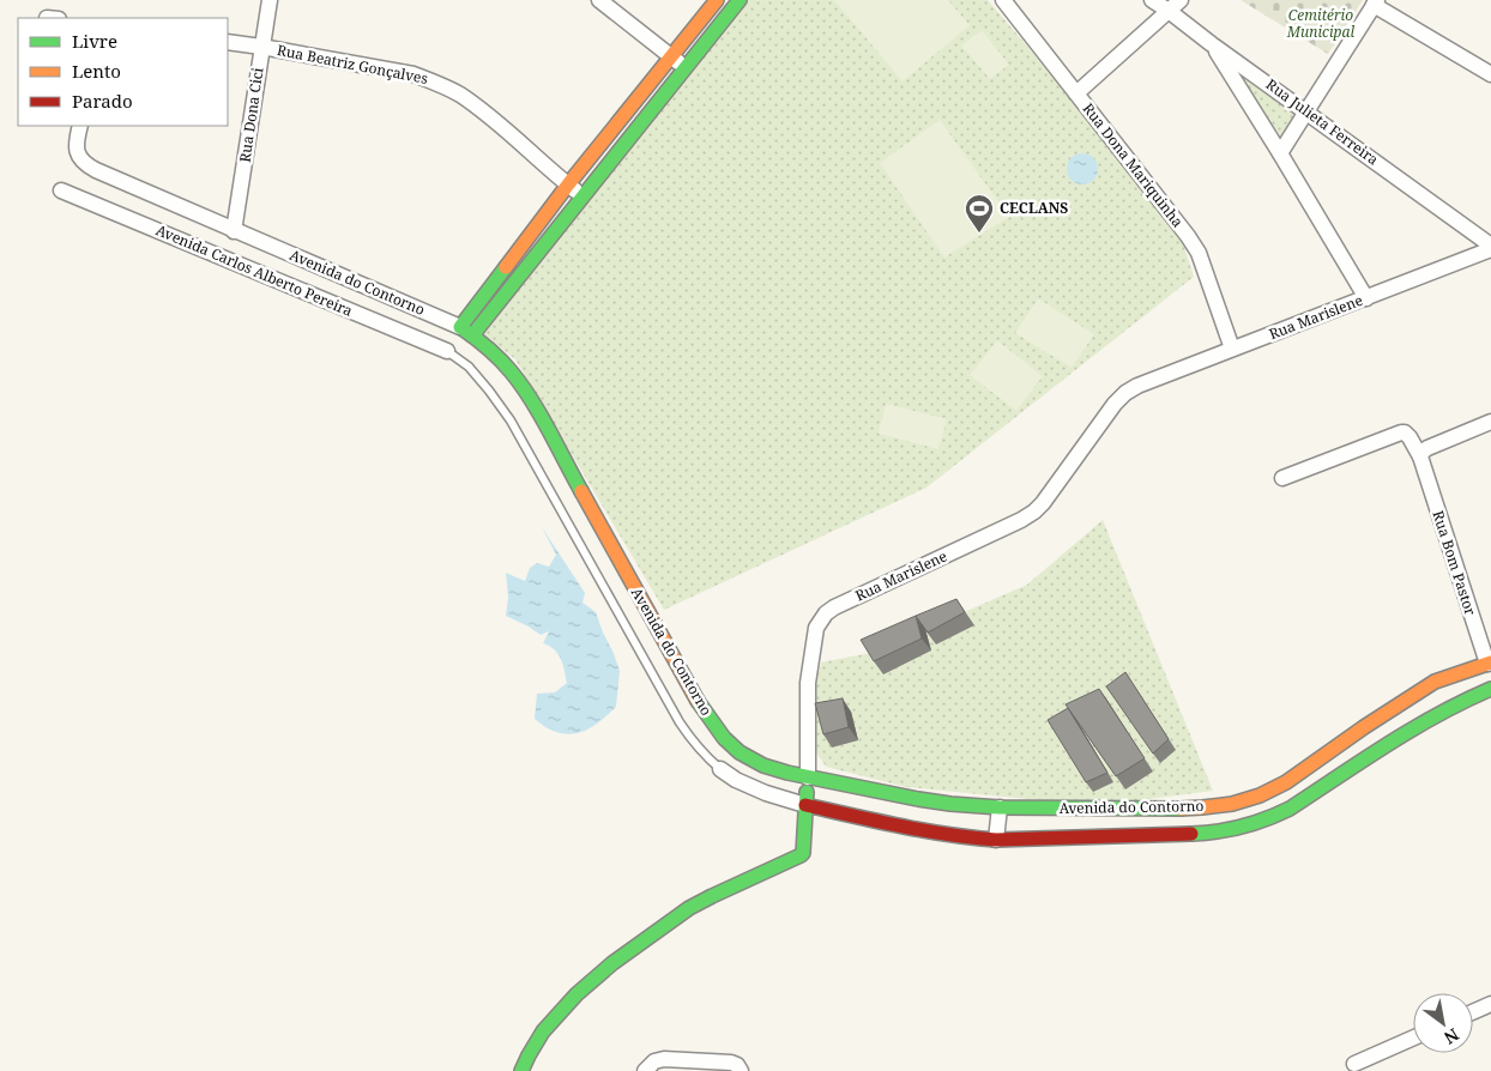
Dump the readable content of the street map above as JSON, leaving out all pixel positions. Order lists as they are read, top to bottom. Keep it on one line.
{"streets":{"street":["Rua Beatriz Gonçalves","Rua Dona Cici","Rua Julieta Ferreira","Rua Dona Mariquinha","Avenida Carlos Alberto Pereira","Avenida do Contorno","Rua Marislene","Rua Bom Pastor"]},"crossings":[["Rua Beatriz Gonçalves","Rua Dona Cici"],["Rua Dona Cici","Avenida do Contorno"],["Rua Julieta Ferreira","Rua Marislene"],["Rua Dona Mariquinha","Rua Marislene"],["Avenida do Contorno","Rua Marislene"],["Avenida do Contorno","Rua Bom Pastor"]],"parks":["Cemitério Municipal"],"places":{"sports":["CECLANS"]},"legend":["Livre","Lento","Parado"],"north":"bottom right"}
